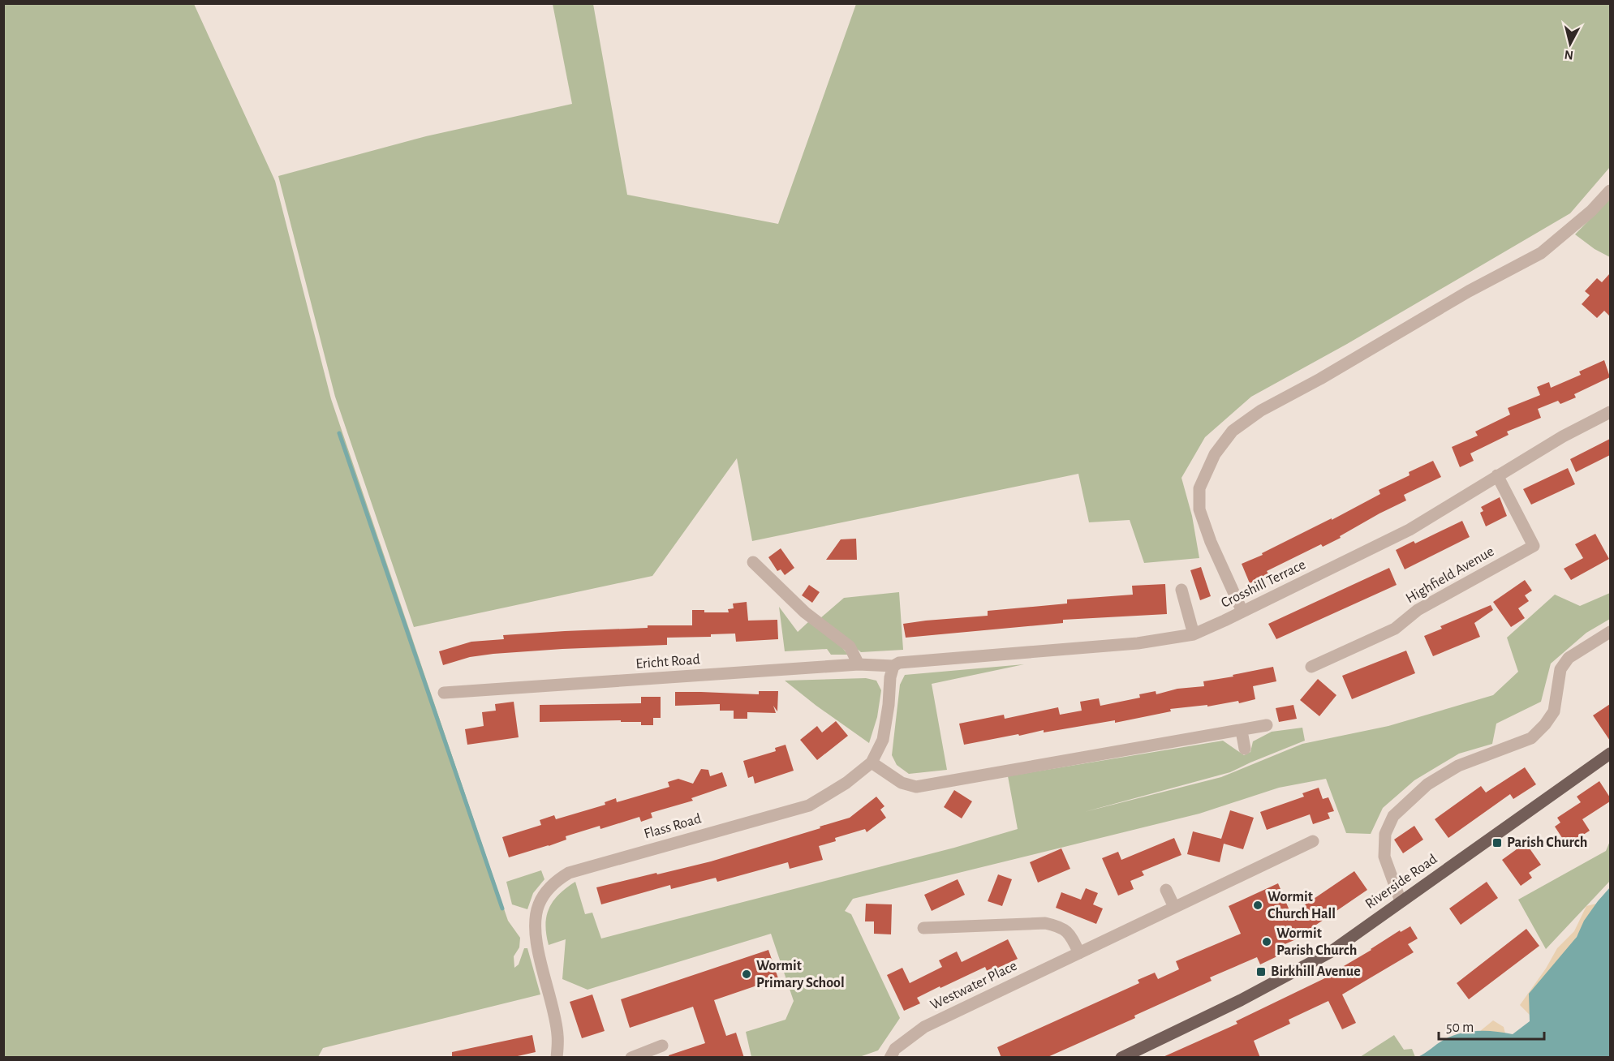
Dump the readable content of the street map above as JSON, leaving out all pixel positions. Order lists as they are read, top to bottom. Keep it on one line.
{"streets":{"main road":["Riverside Road"],"street":["Highfield Avenue","Crosshill Terrace","Ericht Road","Flass Road","Westwater Place"]},"crossings":[["Highfield Avenue","Crosshill Terrace"],["Crosshill Terrace","Ericht Road"],["Crosshill Terrace","Flass Road"],["Ericht Road","Flass Road"]],"places":{"transit":["Parish Church","Birkhill Avenue"],"other":["Wormit Church Hall","Wormit Parish Church","Wormit Primary School"]},"scale_bar":"50 m","north":"bottom"}
